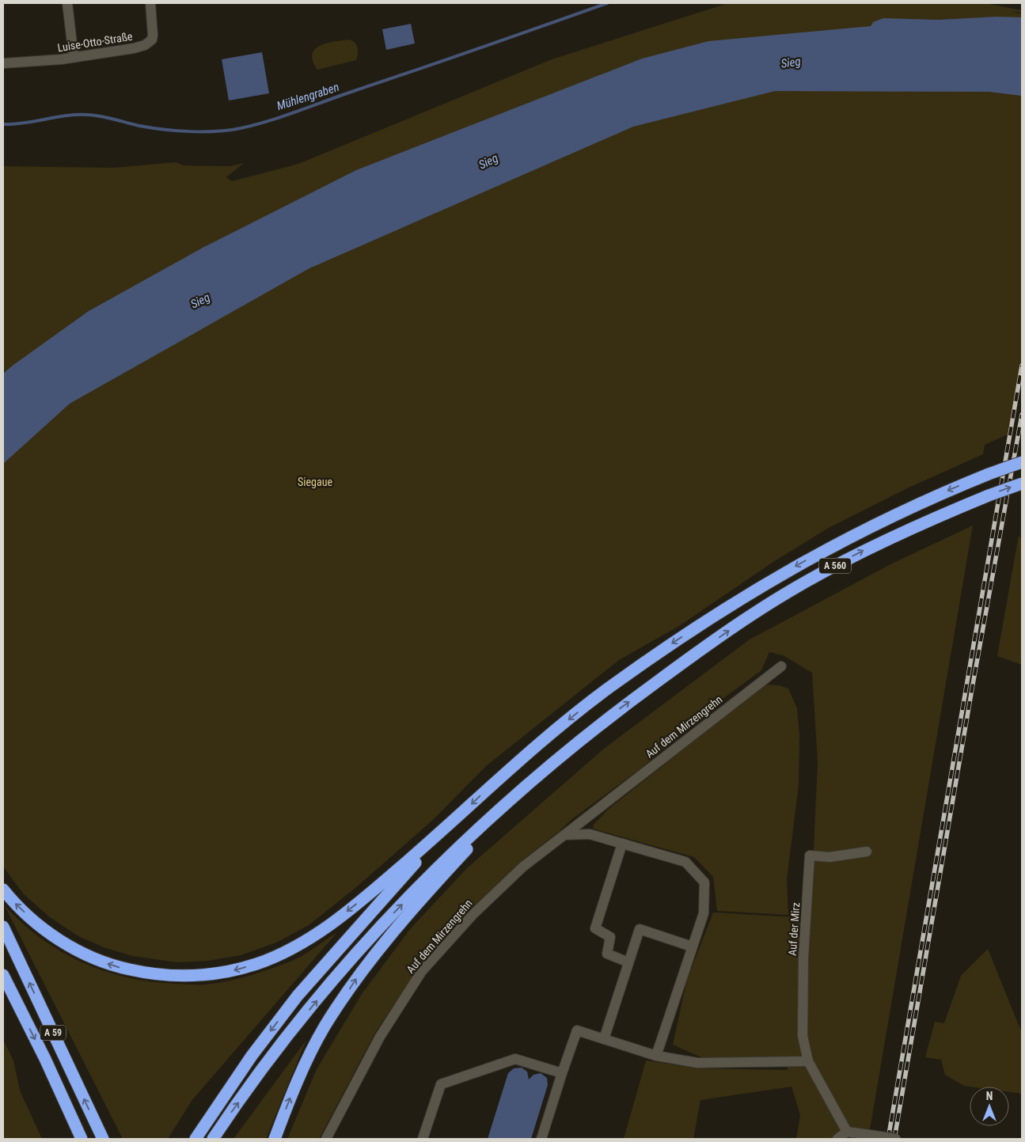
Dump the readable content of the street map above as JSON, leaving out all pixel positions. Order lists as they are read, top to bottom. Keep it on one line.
{"streets":{"highway":["A 560","A 59"],"street":["Luise-Otto-Straße","Auf dem Mirzengrehn","Auf der Mirz"]},"water":["Sieg","Mühlengraben"],"parks":["Siegaue"],"north":"top"}
